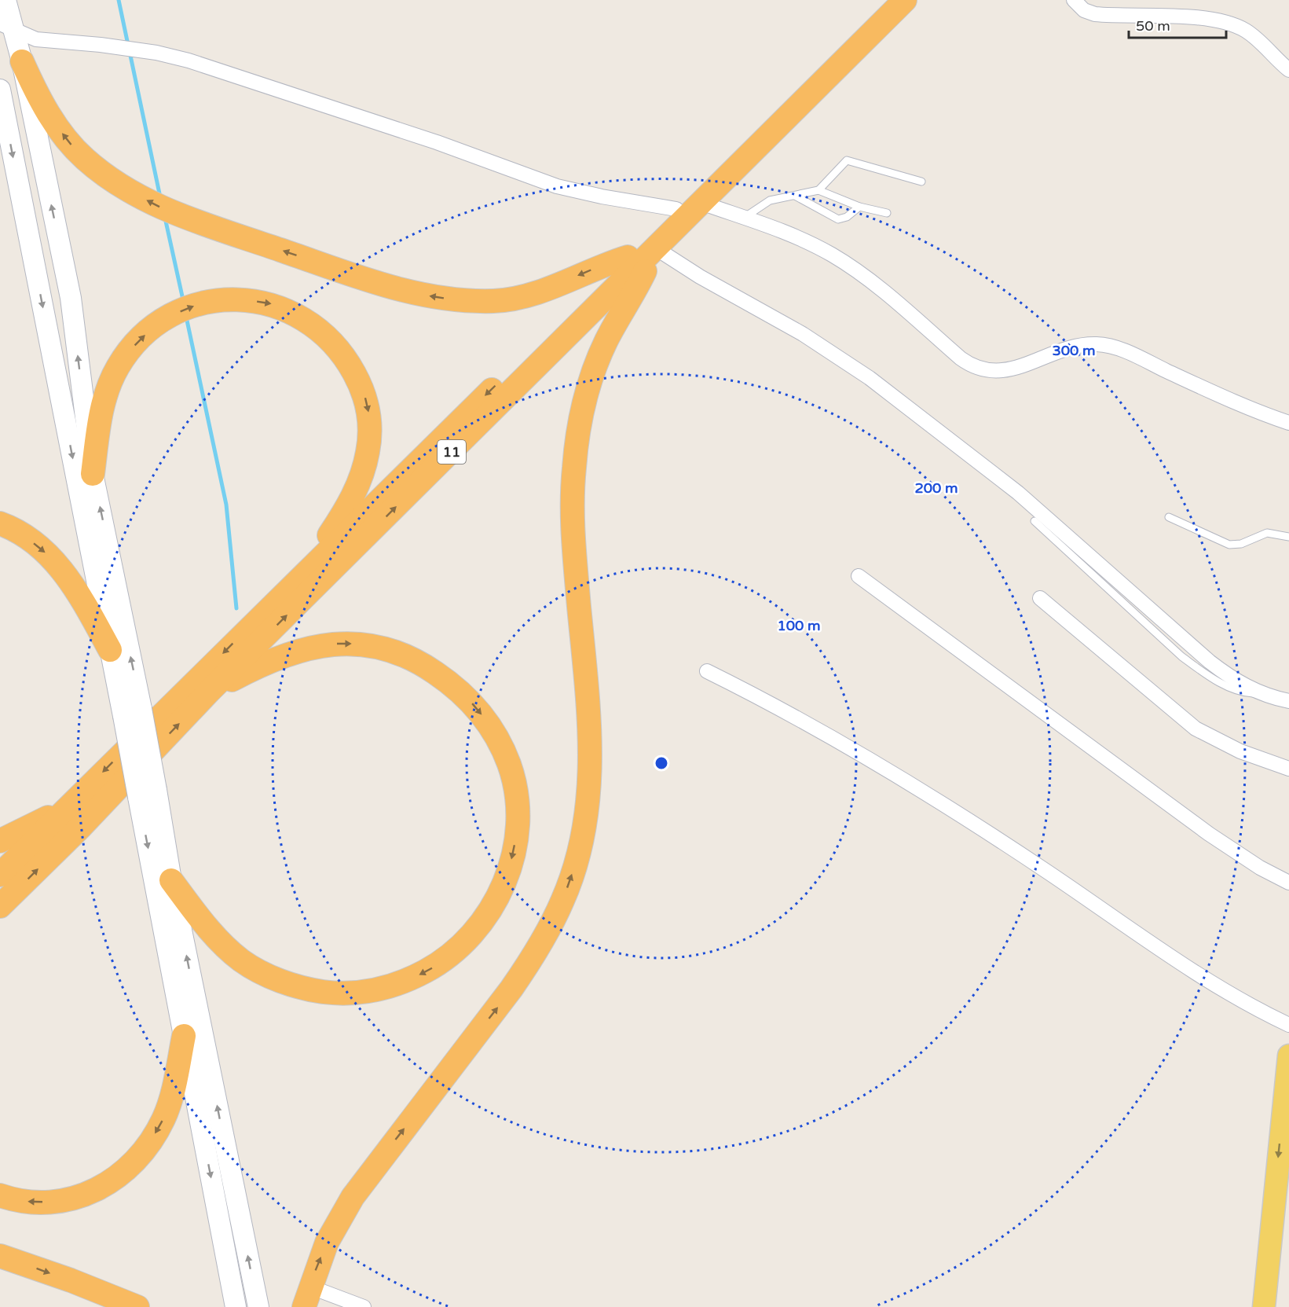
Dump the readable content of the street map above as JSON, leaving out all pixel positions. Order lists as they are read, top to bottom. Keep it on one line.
{"streets":{"highway":["11"]},"scale_bar":"50 m","rings":["300 m","200 m","100 m"]}
